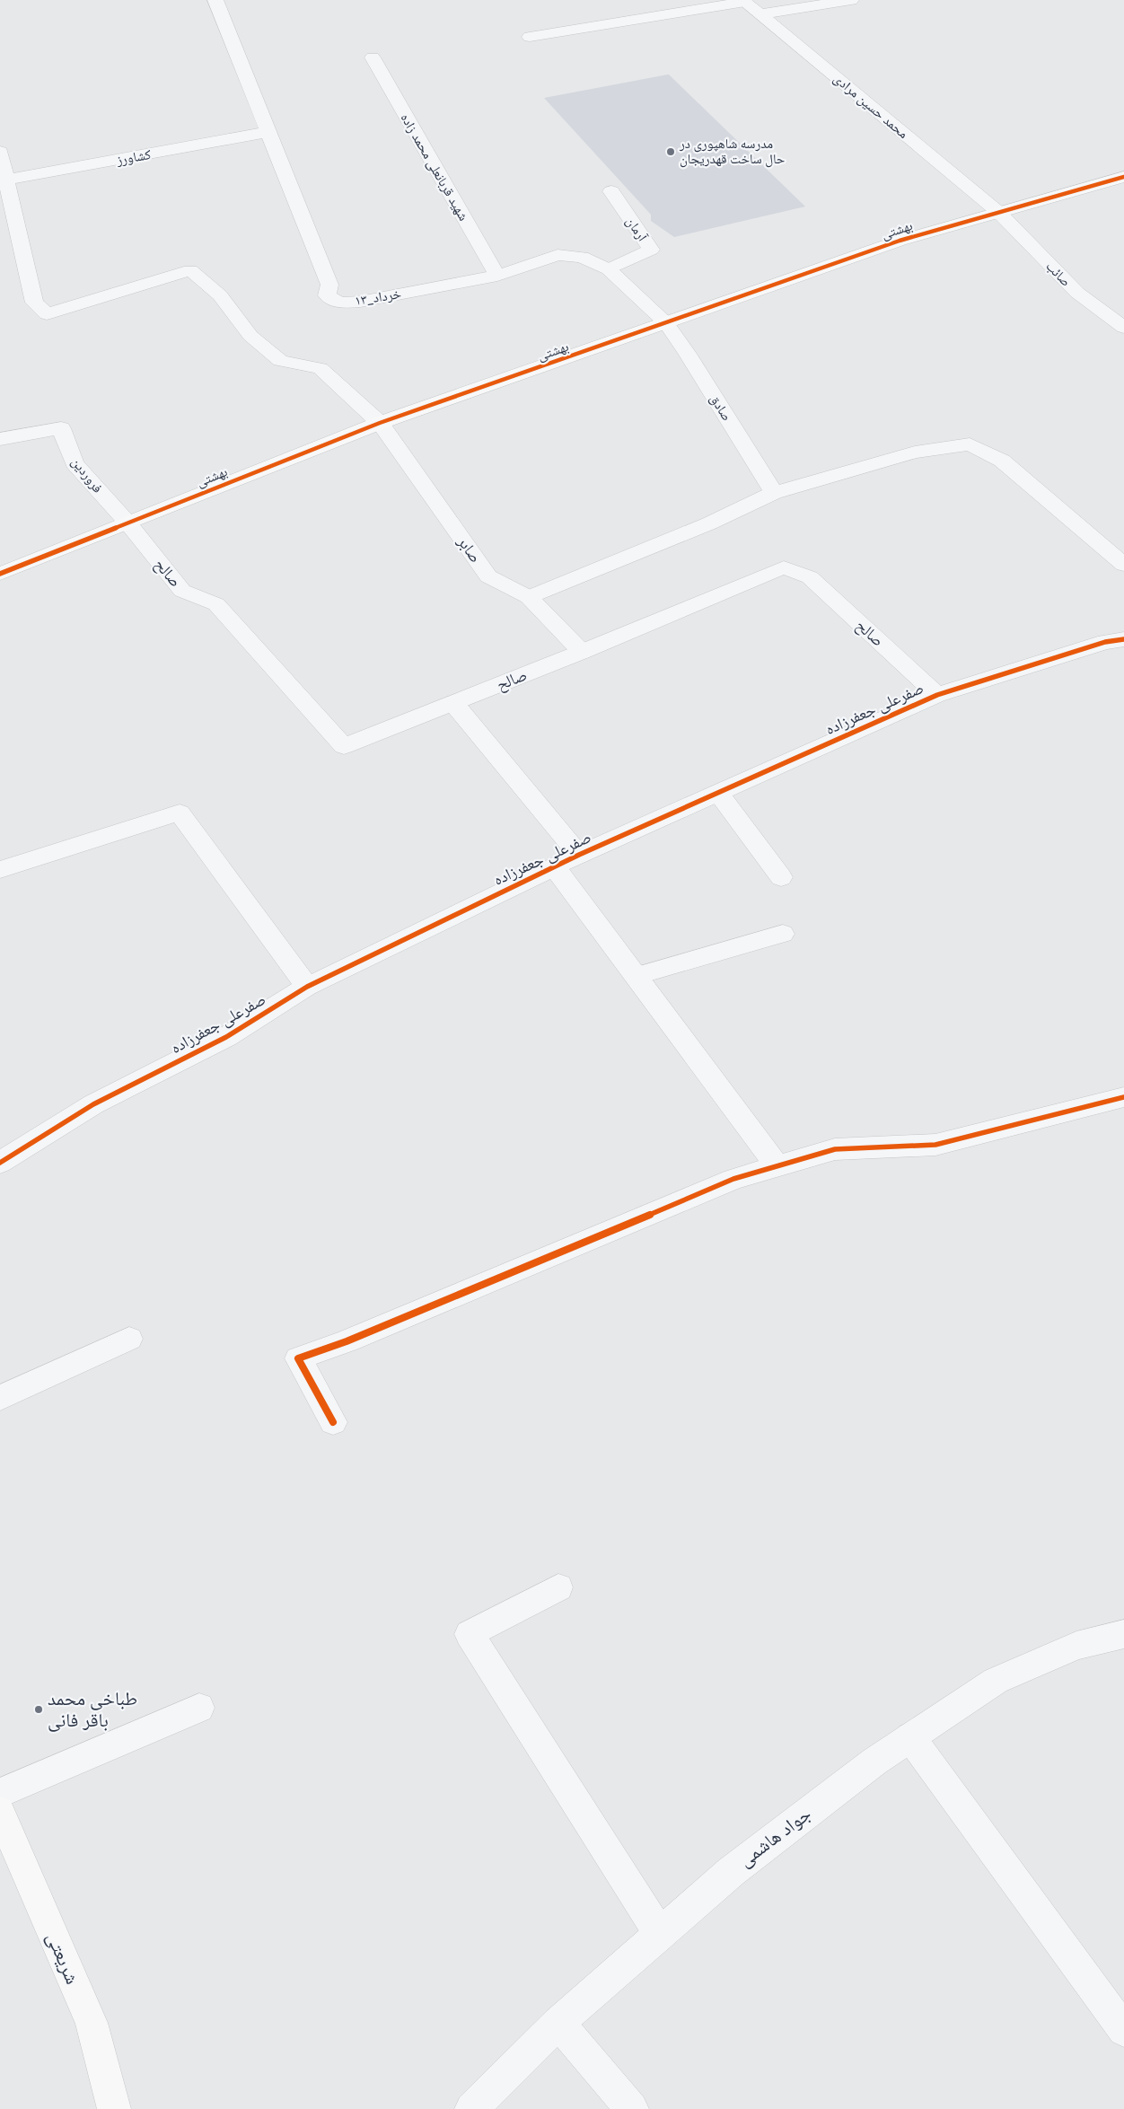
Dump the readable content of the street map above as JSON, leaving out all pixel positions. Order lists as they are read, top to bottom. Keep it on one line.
{"streets":{"street":["محمد حسین مرادی","کشاورز","شهید قربانعلی محمد زاده","آرمان","بهشتی","صائب","۱۳_خرداد","صادق","فروردین","صابر","صالح","صفرعلی جعفرزاده","جواد هاشمی","شریعتی"]},"crossings":[["محمد حسین مرادی","بهشتی"],["محمد حسین مرادی","صائب"],["کشاورز","۱۳_خرداد"],["شهید قربانعلی محمد زاده","۱۳_خرداد"],["آرمان","۱۳_خرداد"],["بهشتی","صائب"],["بهشتی","۱۳_خرداد"],["بهشتی","صادق"],["بهشتی","فروردین"],["بهشتی","صابر"],["بهشتی","صالح"],["۱۳_خرداد","صادق"],["فروردین","صالح"],["صابر","صالح"],["صالح","صفرعلی جعفرزاده"]],"places":["مدرسه شاهپوری در حال ساخت قهدریجان","طباخی محمد باقر فانی"]}
